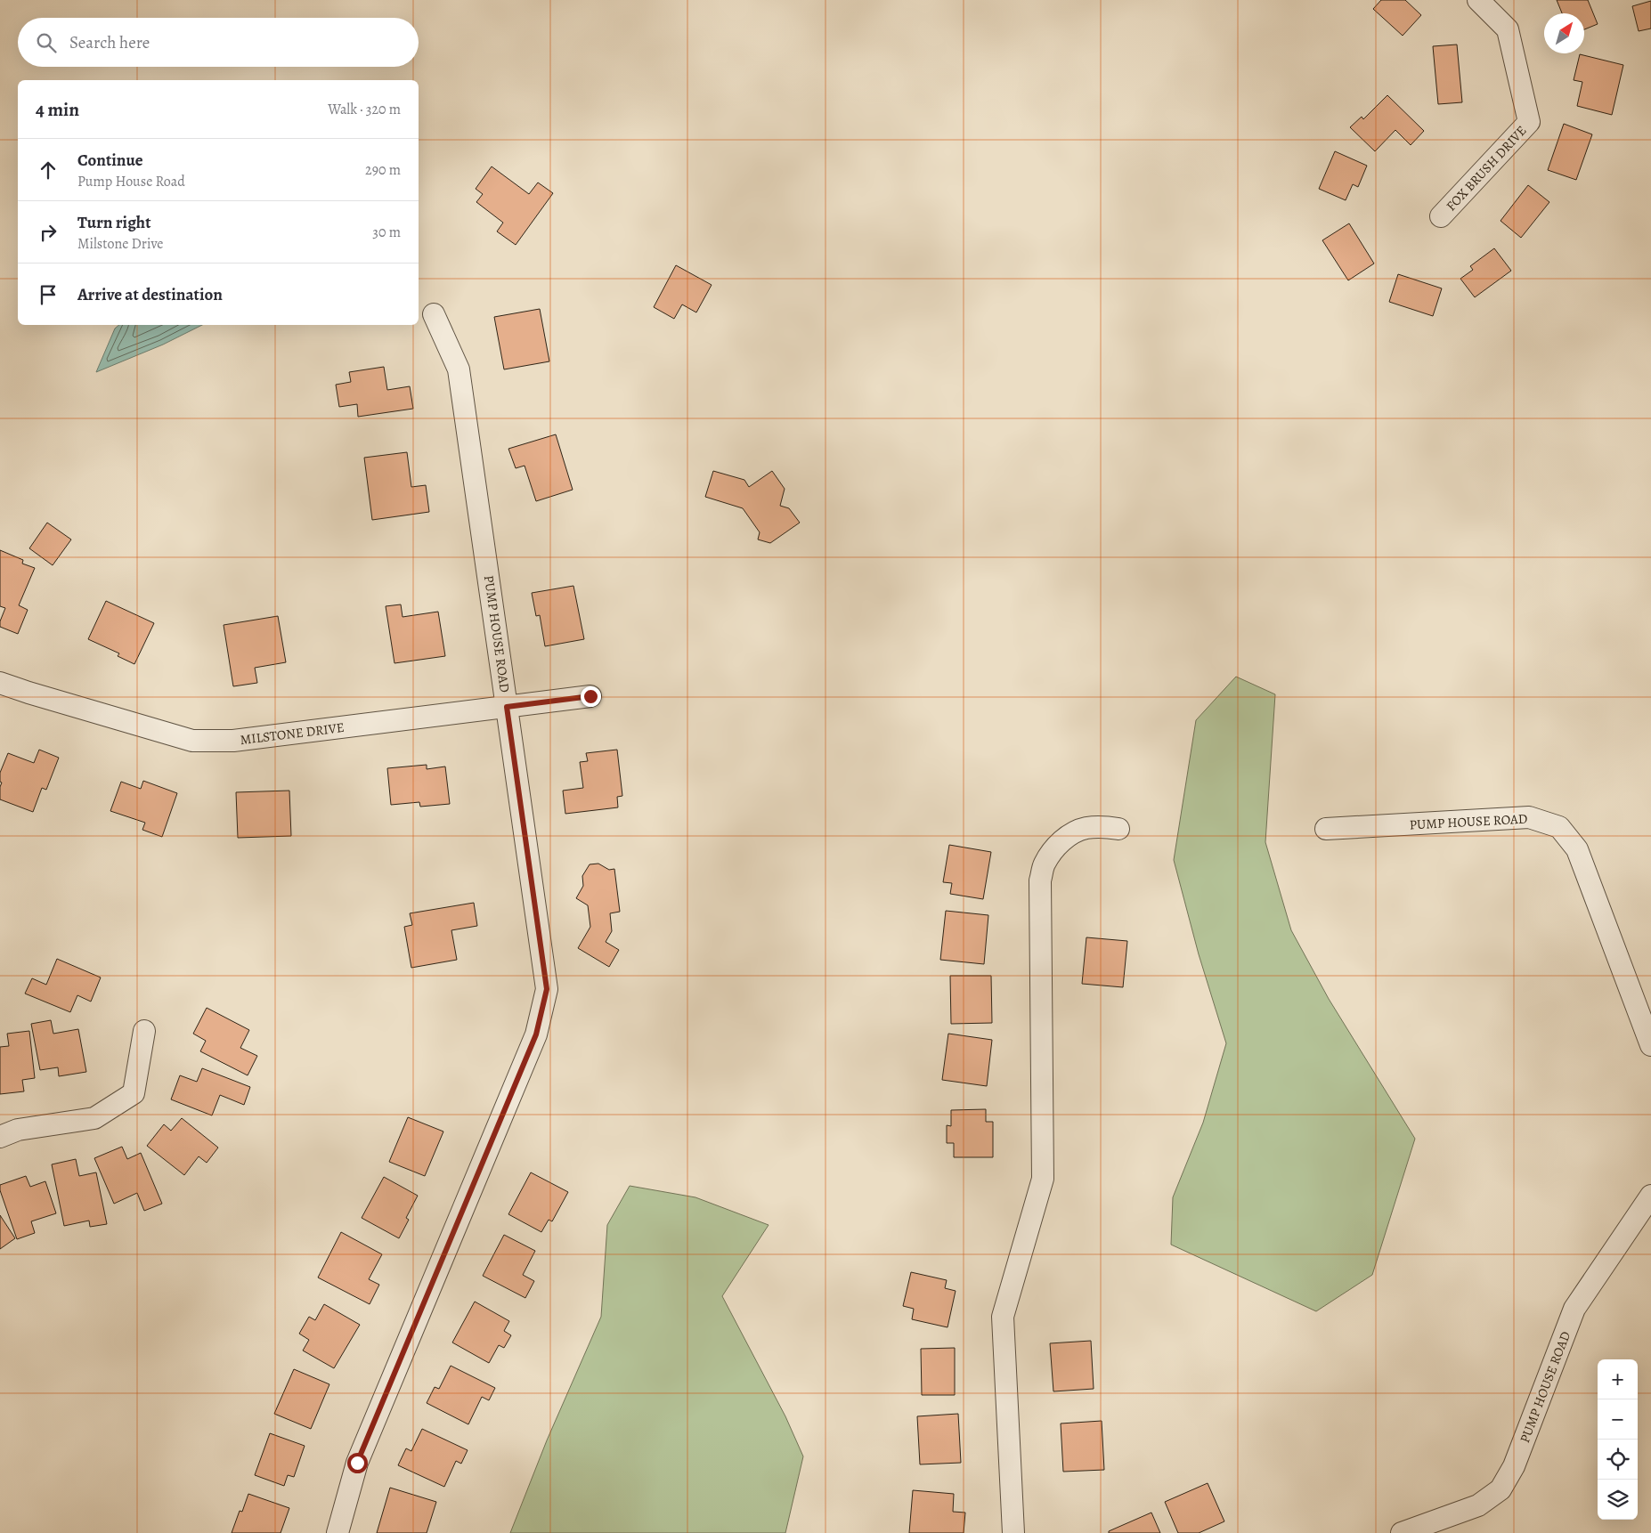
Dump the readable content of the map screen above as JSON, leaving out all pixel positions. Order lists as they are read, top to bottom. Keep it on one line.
{"streets":{"street":["FOX BRUSH DRIVE","PUMP HOUSE ROAD","MILSTONE DRIVE"]},"crossings":[["PUMP HOUSE ROAD","MILSTONE DRIVE"]],"north":"top right","page":{"search":"Search here","heading":["4 min","Walk · 320 m"],"list":[["Continue","Pump House Road","290 m"],["Turn right","Milstone Drive","30 m"],"Arrive at destination"],"map_buttons":["+","−"]}}
